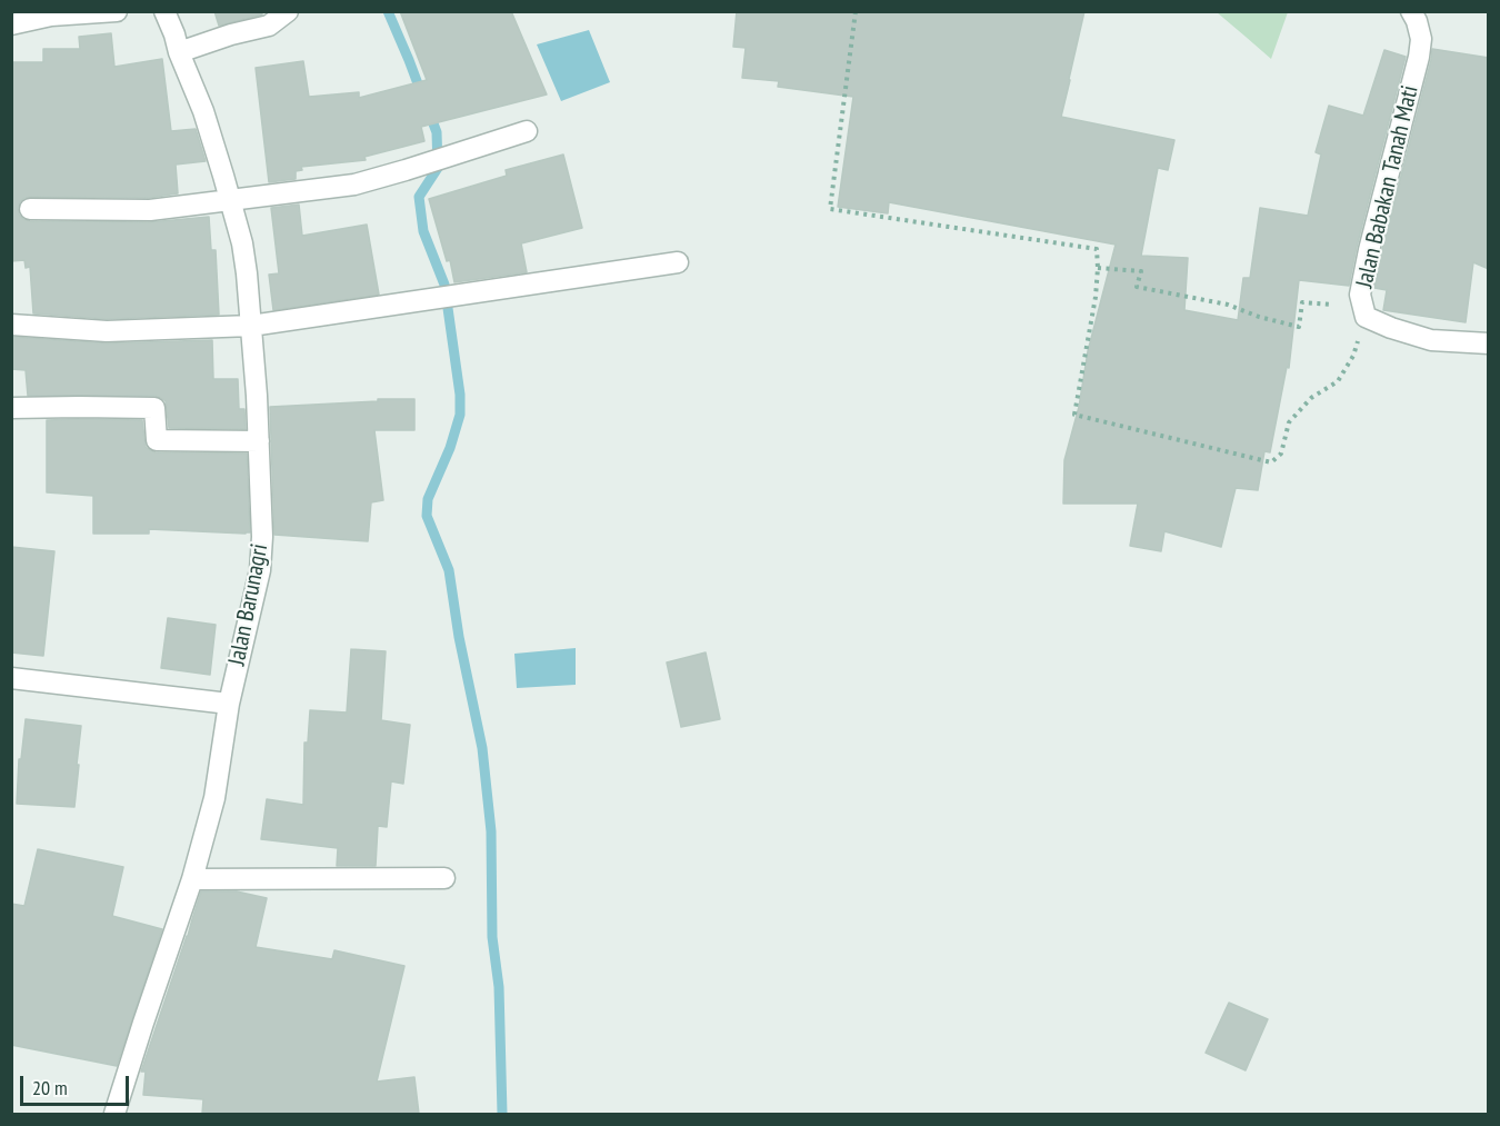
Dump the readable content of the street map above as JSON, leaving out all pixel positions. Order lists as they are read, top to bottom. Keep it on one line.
{"streets":{"street":["Jalan Babakan Tanah Mati","Jalan Barunagri"]},"scale_bar":"20 m"}
